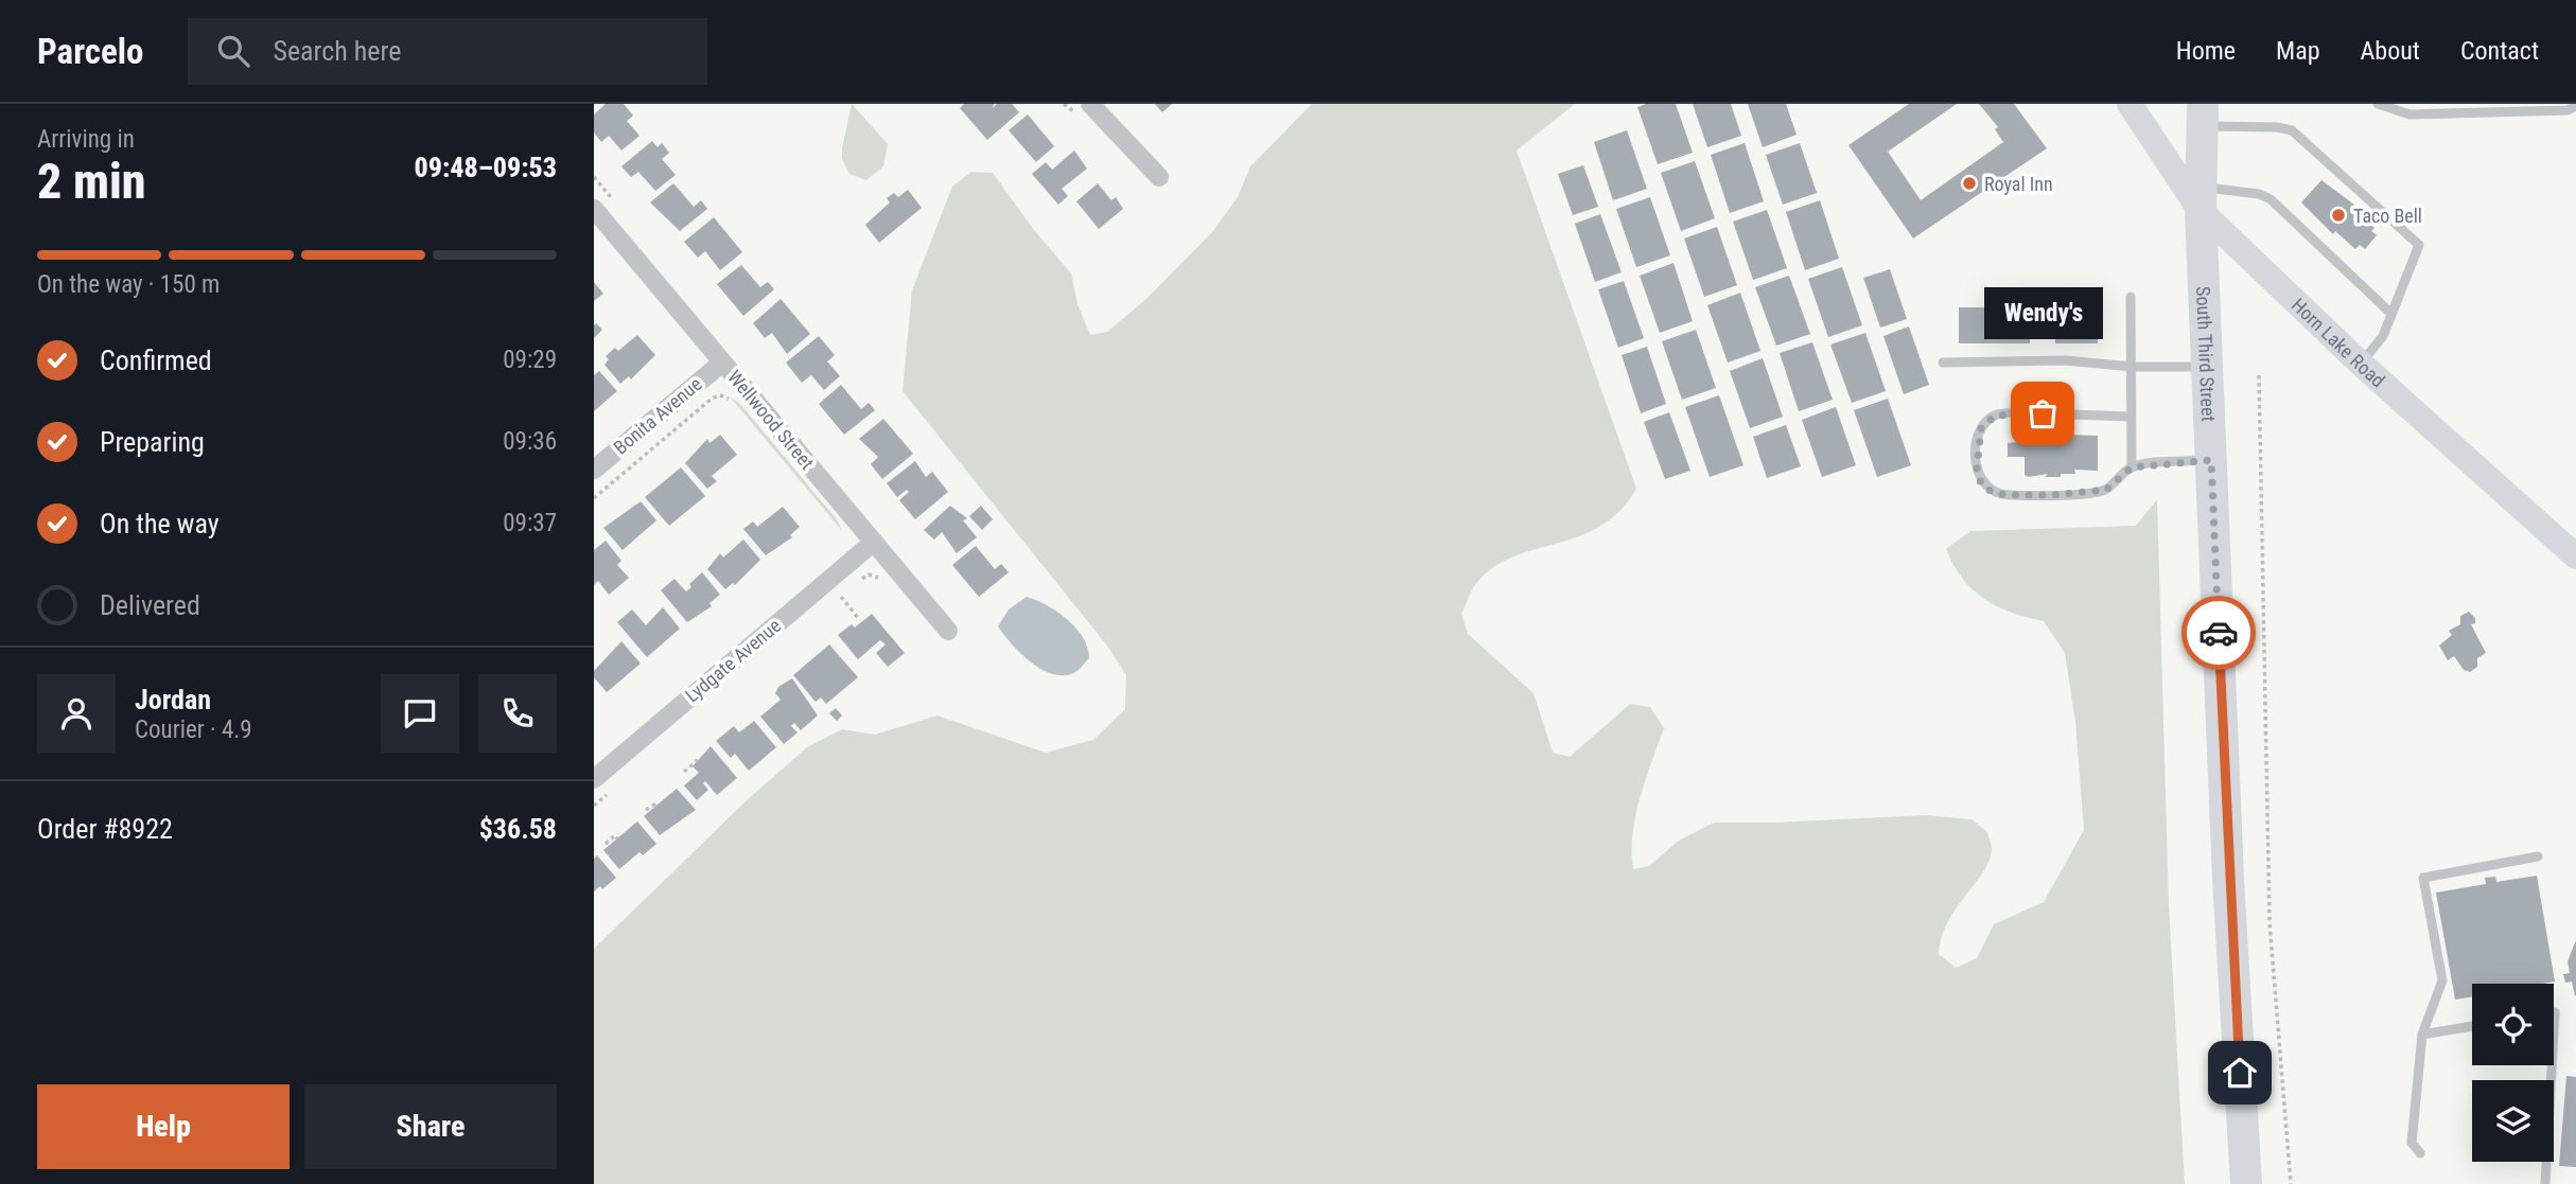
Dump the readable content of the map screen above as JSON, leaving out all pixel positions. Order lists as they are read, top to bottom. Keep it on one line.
{"streets":{"highway":["South Third Street"],"main road":["Horn Lake Road"],"street":["Bonita Avenue","Wellwood Street","Lydgate Avenue"]},"crossings":[["Horn Lake Road","South Third Street"],["Bonita Avenue","Wellwood Street"],["Wellwood Street","Lydgate Avenue"]],"places":["Royal Inn","Taco Bell","Wendy's"],"page":{"header":"Parcelo","search":"Search here","nav":["Home","Map","About","Contact"],"heading":["2 min","Arriving in","09:48–09:53"],"panel":["Jordan","Courier · 4.9","Order #8922","$36.58"],"bar":"On the way · 150 m","bubble":"Wendy's","list":[["Confirmed","09:29"],["Preparing","09:36"],["On the way","09:37"],"Delivered"],"buttons":["Help","Share"]}}
